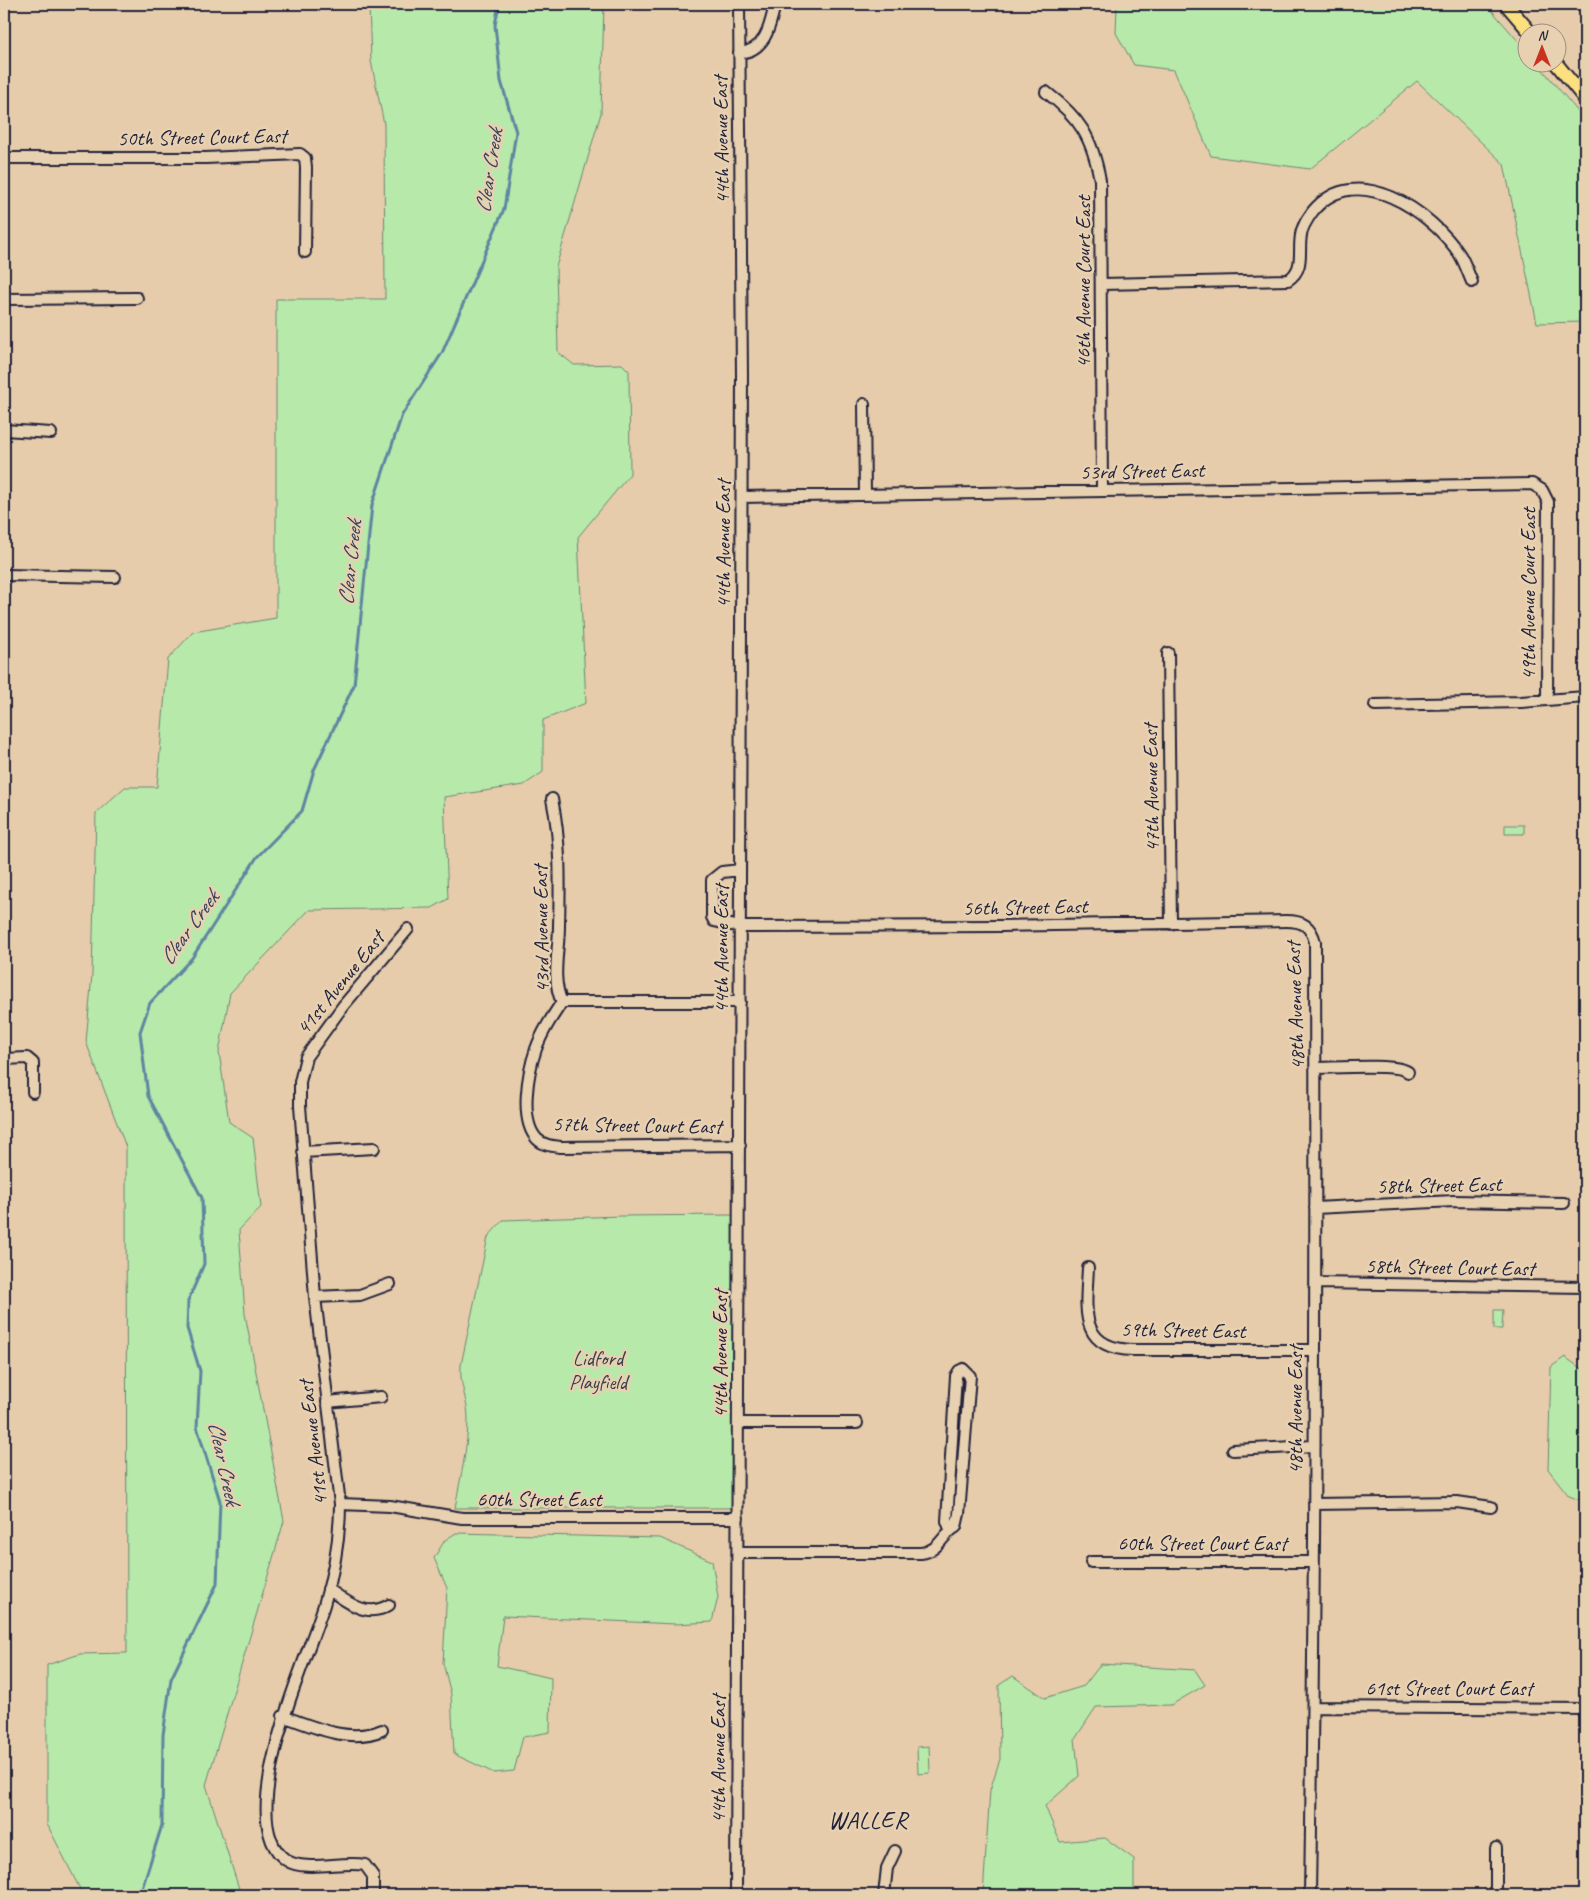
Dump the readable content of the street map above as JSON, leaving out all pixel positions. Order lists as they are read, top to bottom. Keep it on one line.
{"streets":{"street":["50th Street Court East","44th Avenue East","46th Avenue Court East","53rd Street East","49th Avenue Court East","47th Avenue East","56th Street East","43rd Avenue East","41st Avenue East","48th Avenue East","57th Street Court East","58th Street East","58th Street Court East","59th Street East","60th Street East","60th Street Court East","61st Street Court East"]},"crossings":[["44th Avenue East","53rd Street East"],["44th Avenue East","56th Street East"],["44th Avenue East","57th Street Court East"],["44th Avenue East","60th Street East"],["46th Avenue Court East","53rd Street East"],["53rd Street East","49th Avenue Court East"],["47th Avenue East","56th Street East"],["56th Street East","48th Avenue East"],["43rd Avenue East","57th Street Court East"],["41st Avenue East","60th Street East"],["48th Avenue East","58th Street East"],["48th Avenue East","58th Street Court East"],["48th Avenue East","59th Street East"],["48th Avenue East","60th Street Court East"],["48th Avenue East","61st Street Court East"]],"districts":["WALLER"],"water":["Clear Creek"],"parks":["Lidford Playfield"],"north":"top"}
